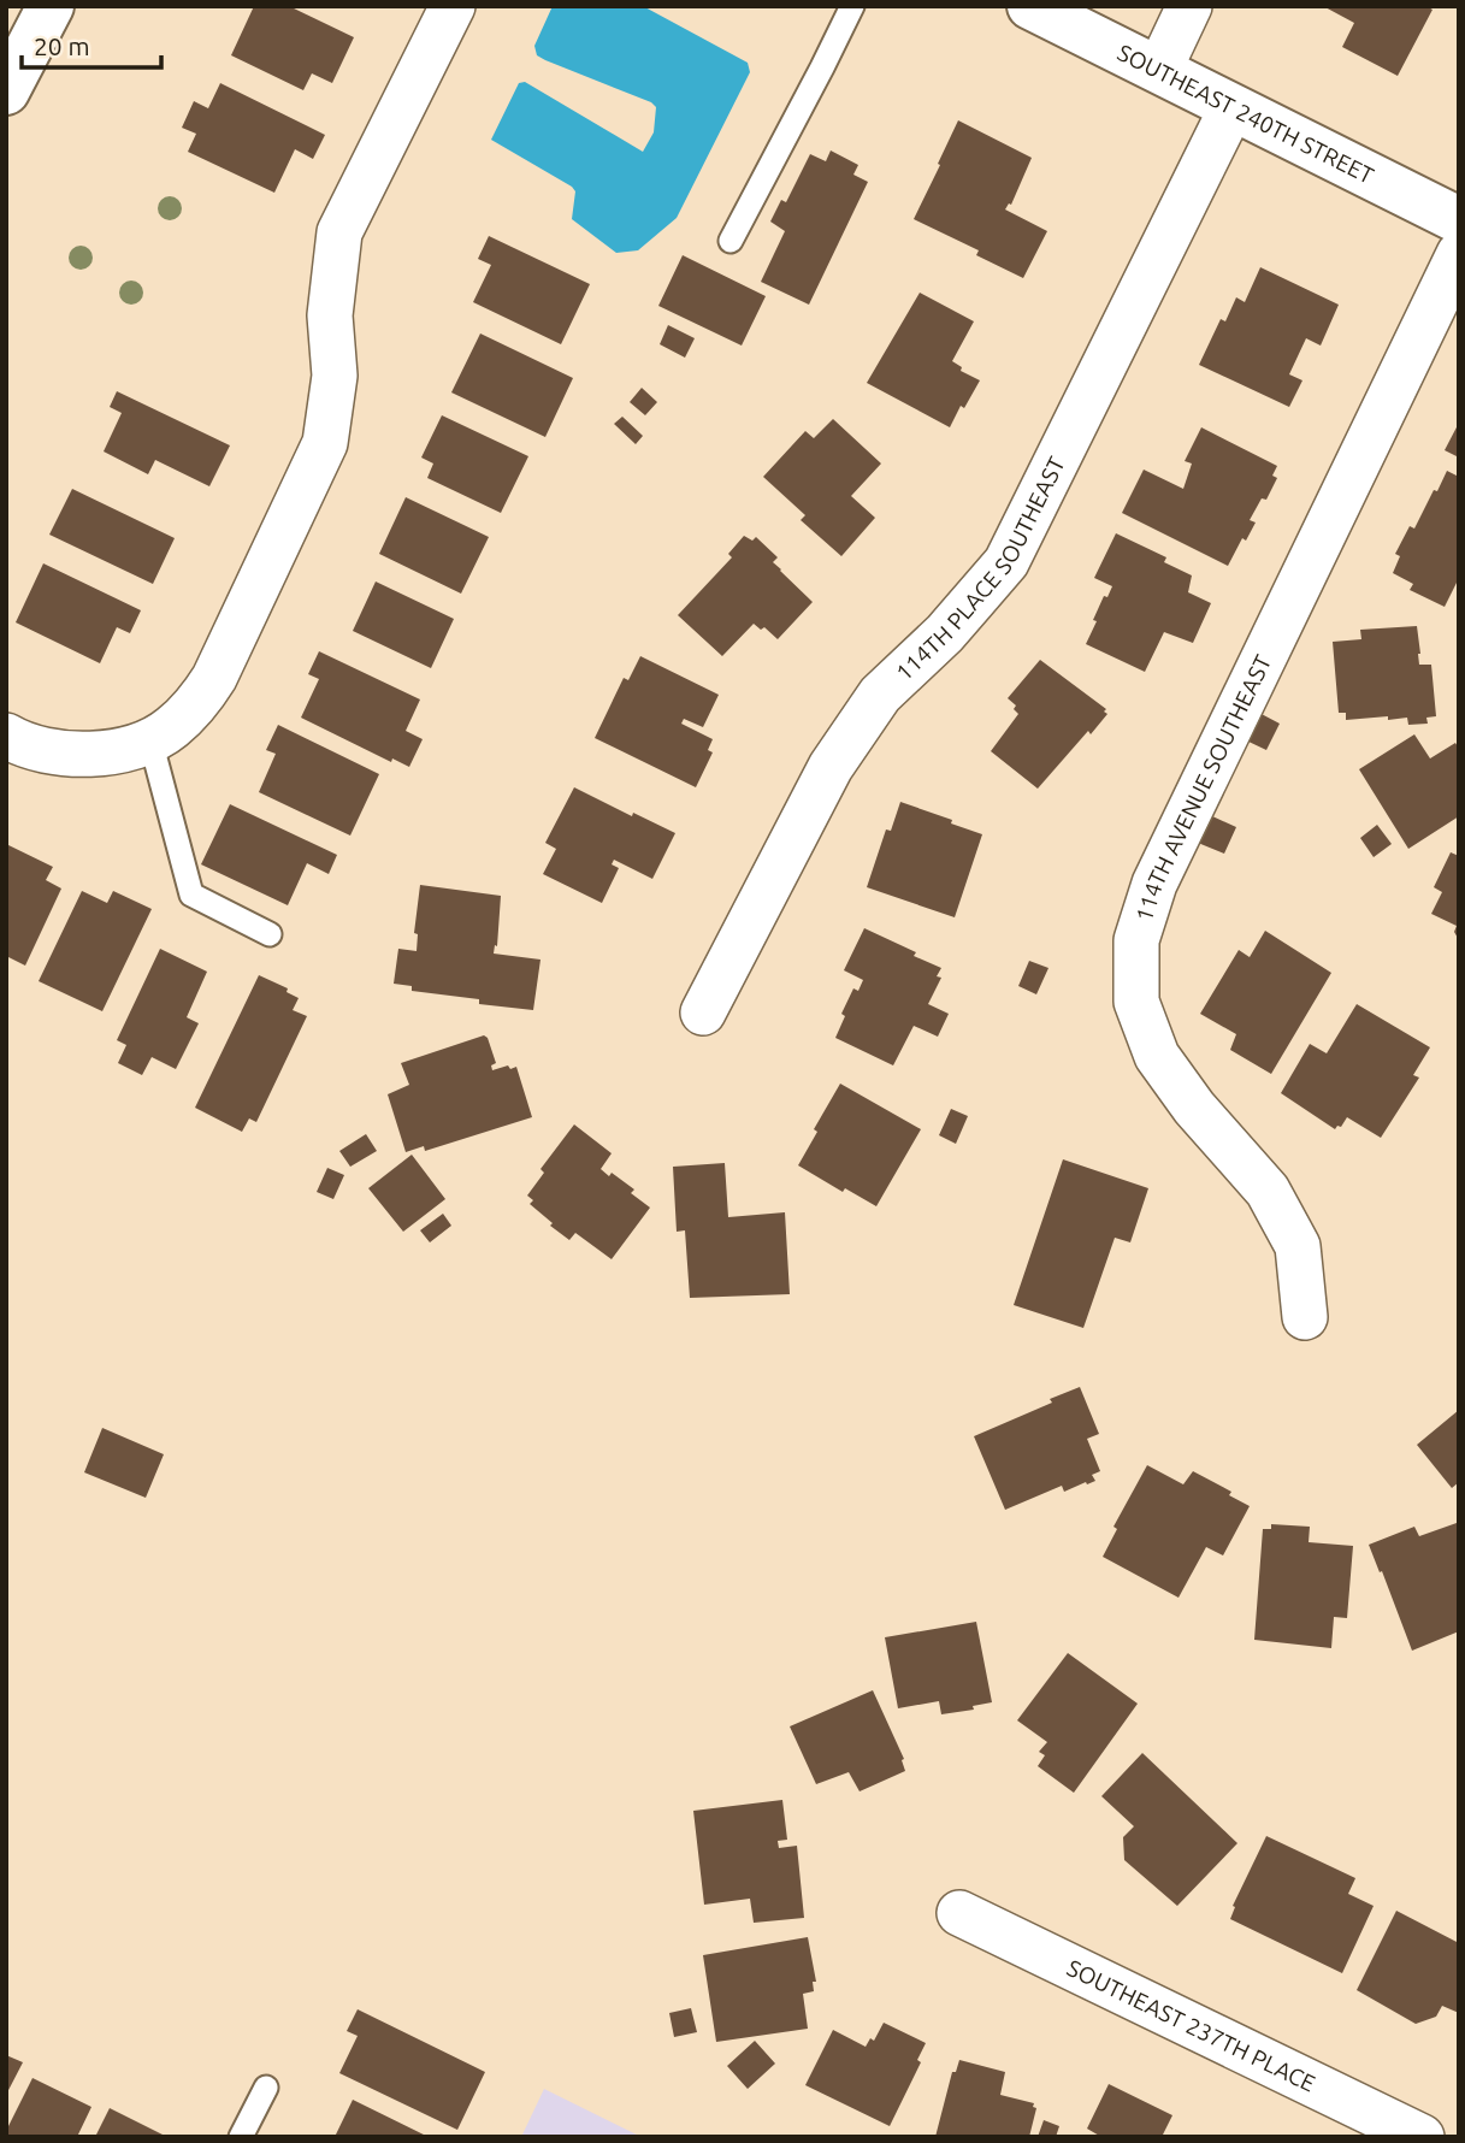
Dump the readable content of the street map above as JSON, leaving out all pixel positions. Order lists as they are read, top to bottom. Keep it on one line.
{"streets":{"main road":["SOUTHEAST 240TH STREET"],"street":["114TH PLACE SOUTHEAST","114TH AVENUE SOUTHEAST","SOUTHEAST 237TH PLACE"]},"crossings":[["SOUTHEAST 240TH STREET","114TH PLACE SOUTHEAST"]],"scale_bar":"20 m"}
